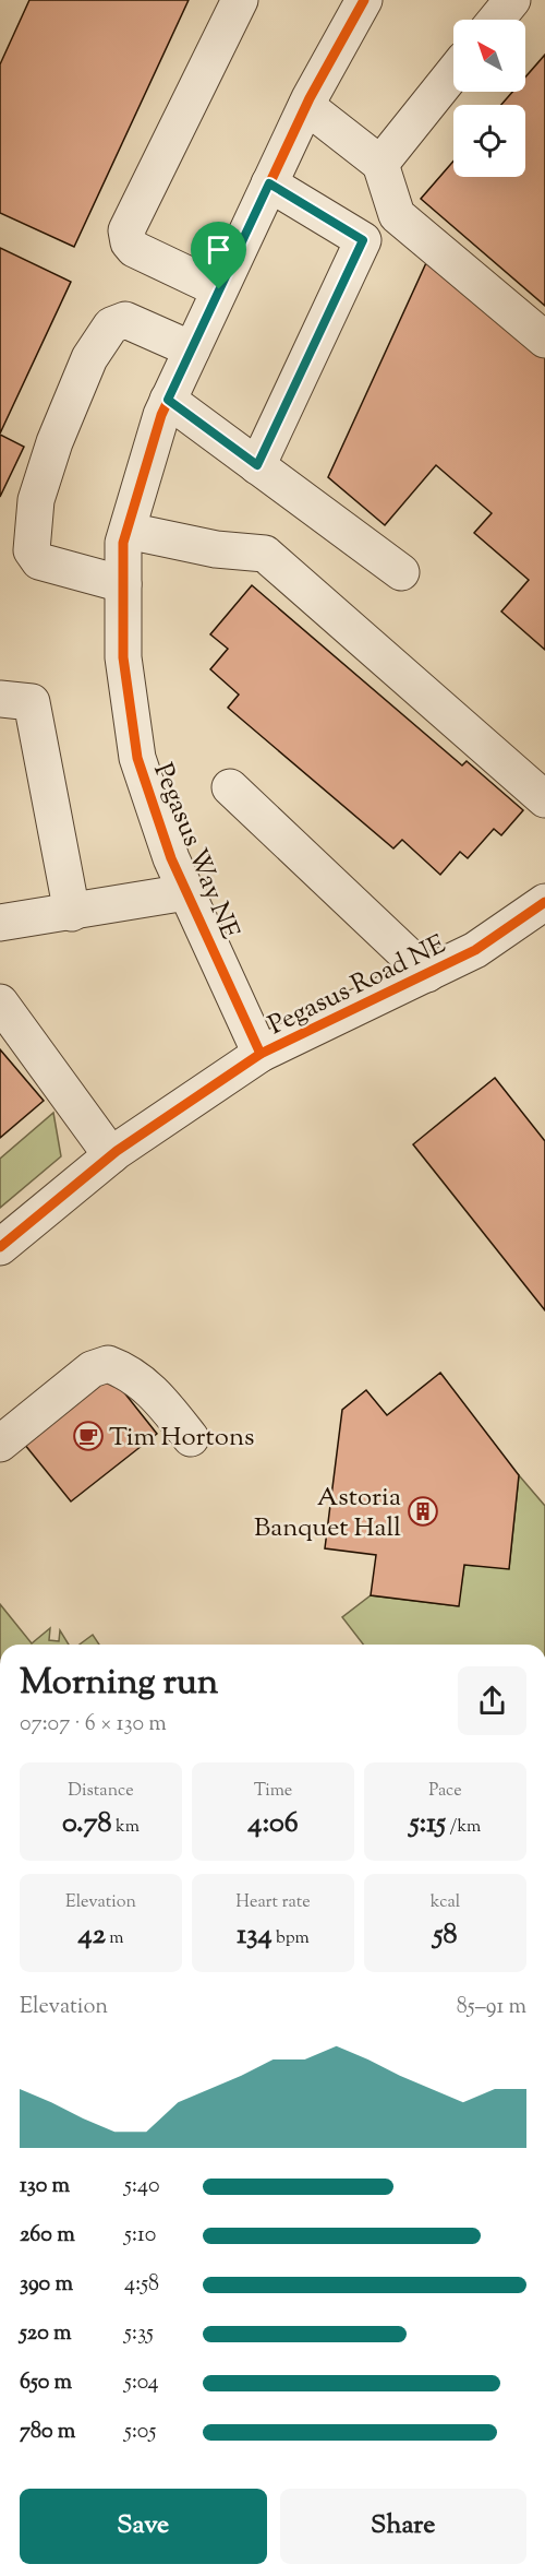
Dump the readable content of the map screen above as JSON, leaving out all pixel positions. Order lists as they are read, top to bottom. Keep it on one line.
{"streets":{"street":["Pegasus Way NE","Pegasus Road NE"]},"crossings":[["Pegasus Way NE","Pegasus Road NE"]],"places":{"cafe":["Tim Hortons"],"building":["Astoria Banquet Hall"]},"north":"top left","page":{"heading":["Morning run","07:07 · 6 × 130 m"],"stats":[["Distance","0.78 km"],["Time","4:06"],["Pace","5:15 /km"],["Elevation","42 m"],["Heart rate","134 bpm"],["kcal","58"]],"chart":["Elevation","85–91 m"],"list":[{"name":"130 m","note":"5:40"},{"name":"260 m","note":"5:10"},{"name":"390 m","note":"4:58"},{"name":"520 m","note":"5:35"},{"name":"650 m","note":"5:04"},{"name":"780 m","note":"5:05"}],"buttons":["Save","Share"]}}
